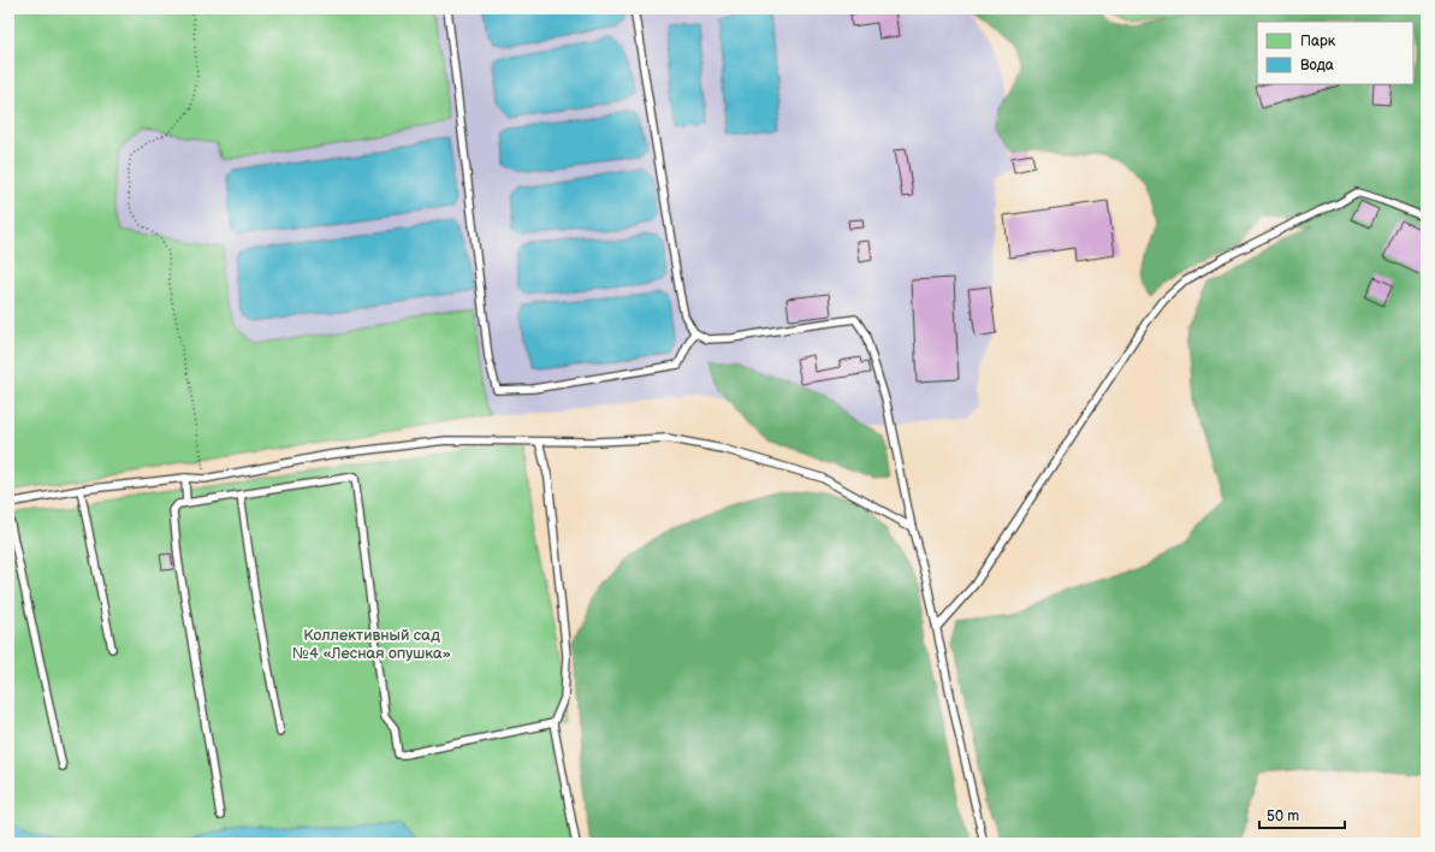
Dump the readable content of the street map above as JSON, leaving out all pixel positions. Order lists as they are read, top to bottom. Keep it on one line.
{"parks":["Коллективный сад №4 «Лесная опушка»"],"legend":["Парк","Вода"],"scale_bar":"50 m"}
